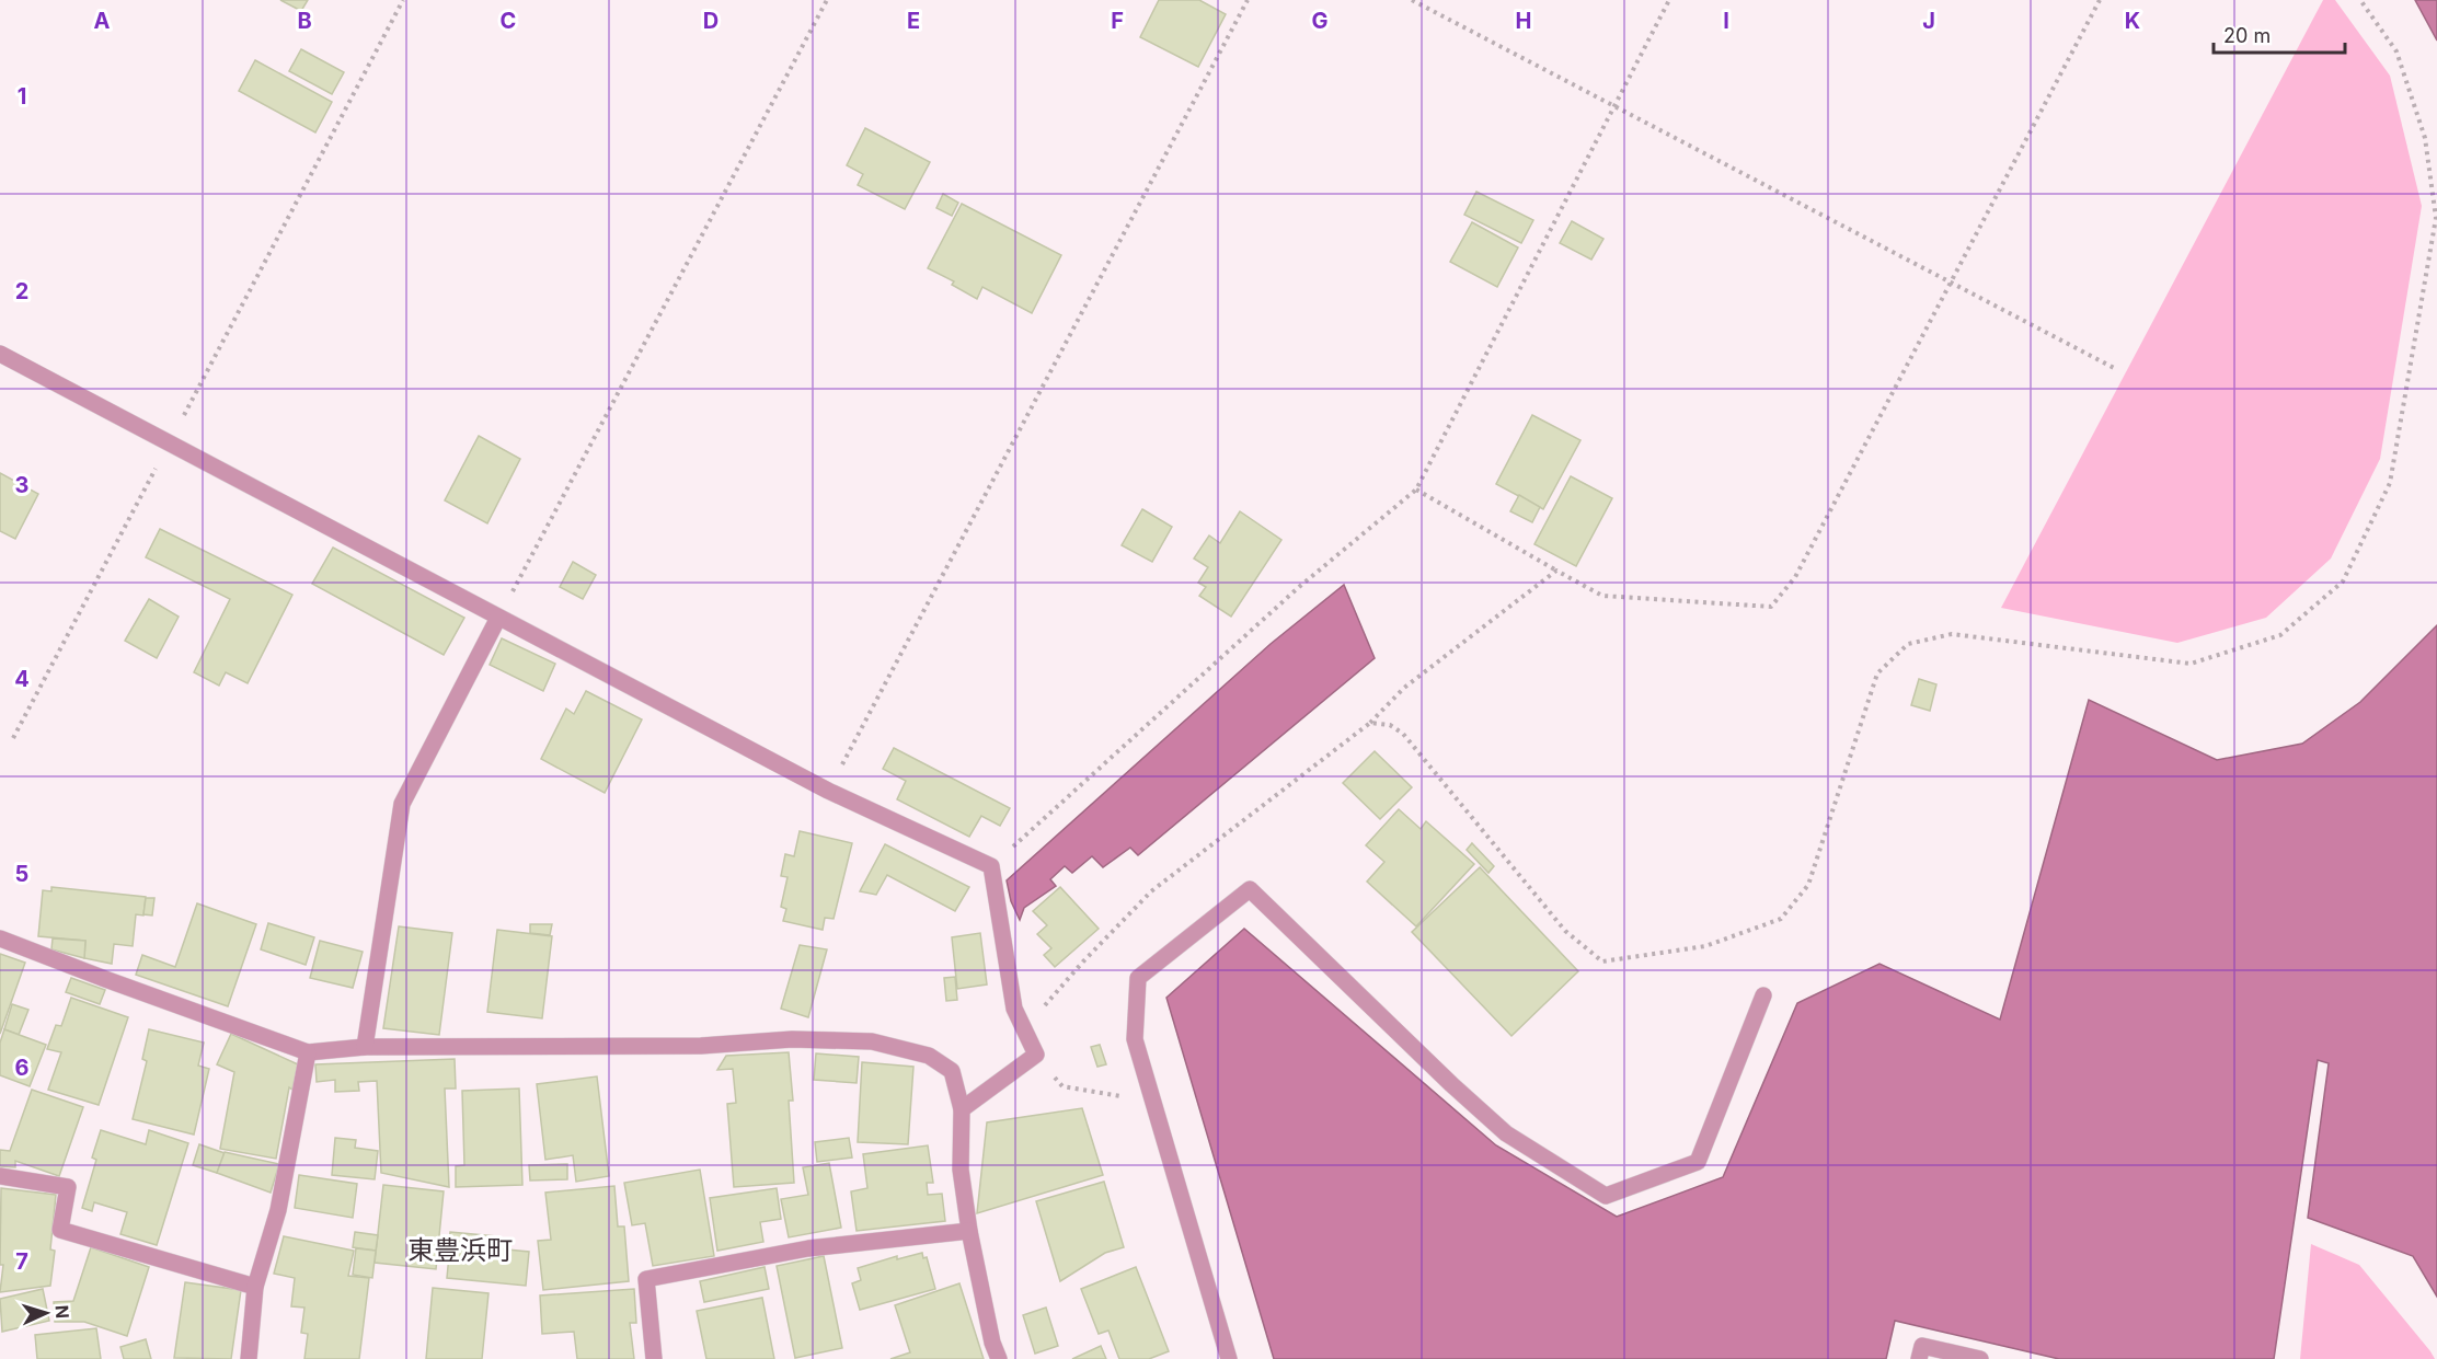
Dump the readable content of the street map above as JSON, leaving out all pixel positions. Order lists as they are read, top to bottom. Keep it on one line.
{"districts":["東豊浜町"],"scale_bar":"20 m","north":"right","grid":{"columns":["A","B","C","D","E","F","G","H","I","J","K"],"rows":["1","2","3","4","5","6","7"]}}
